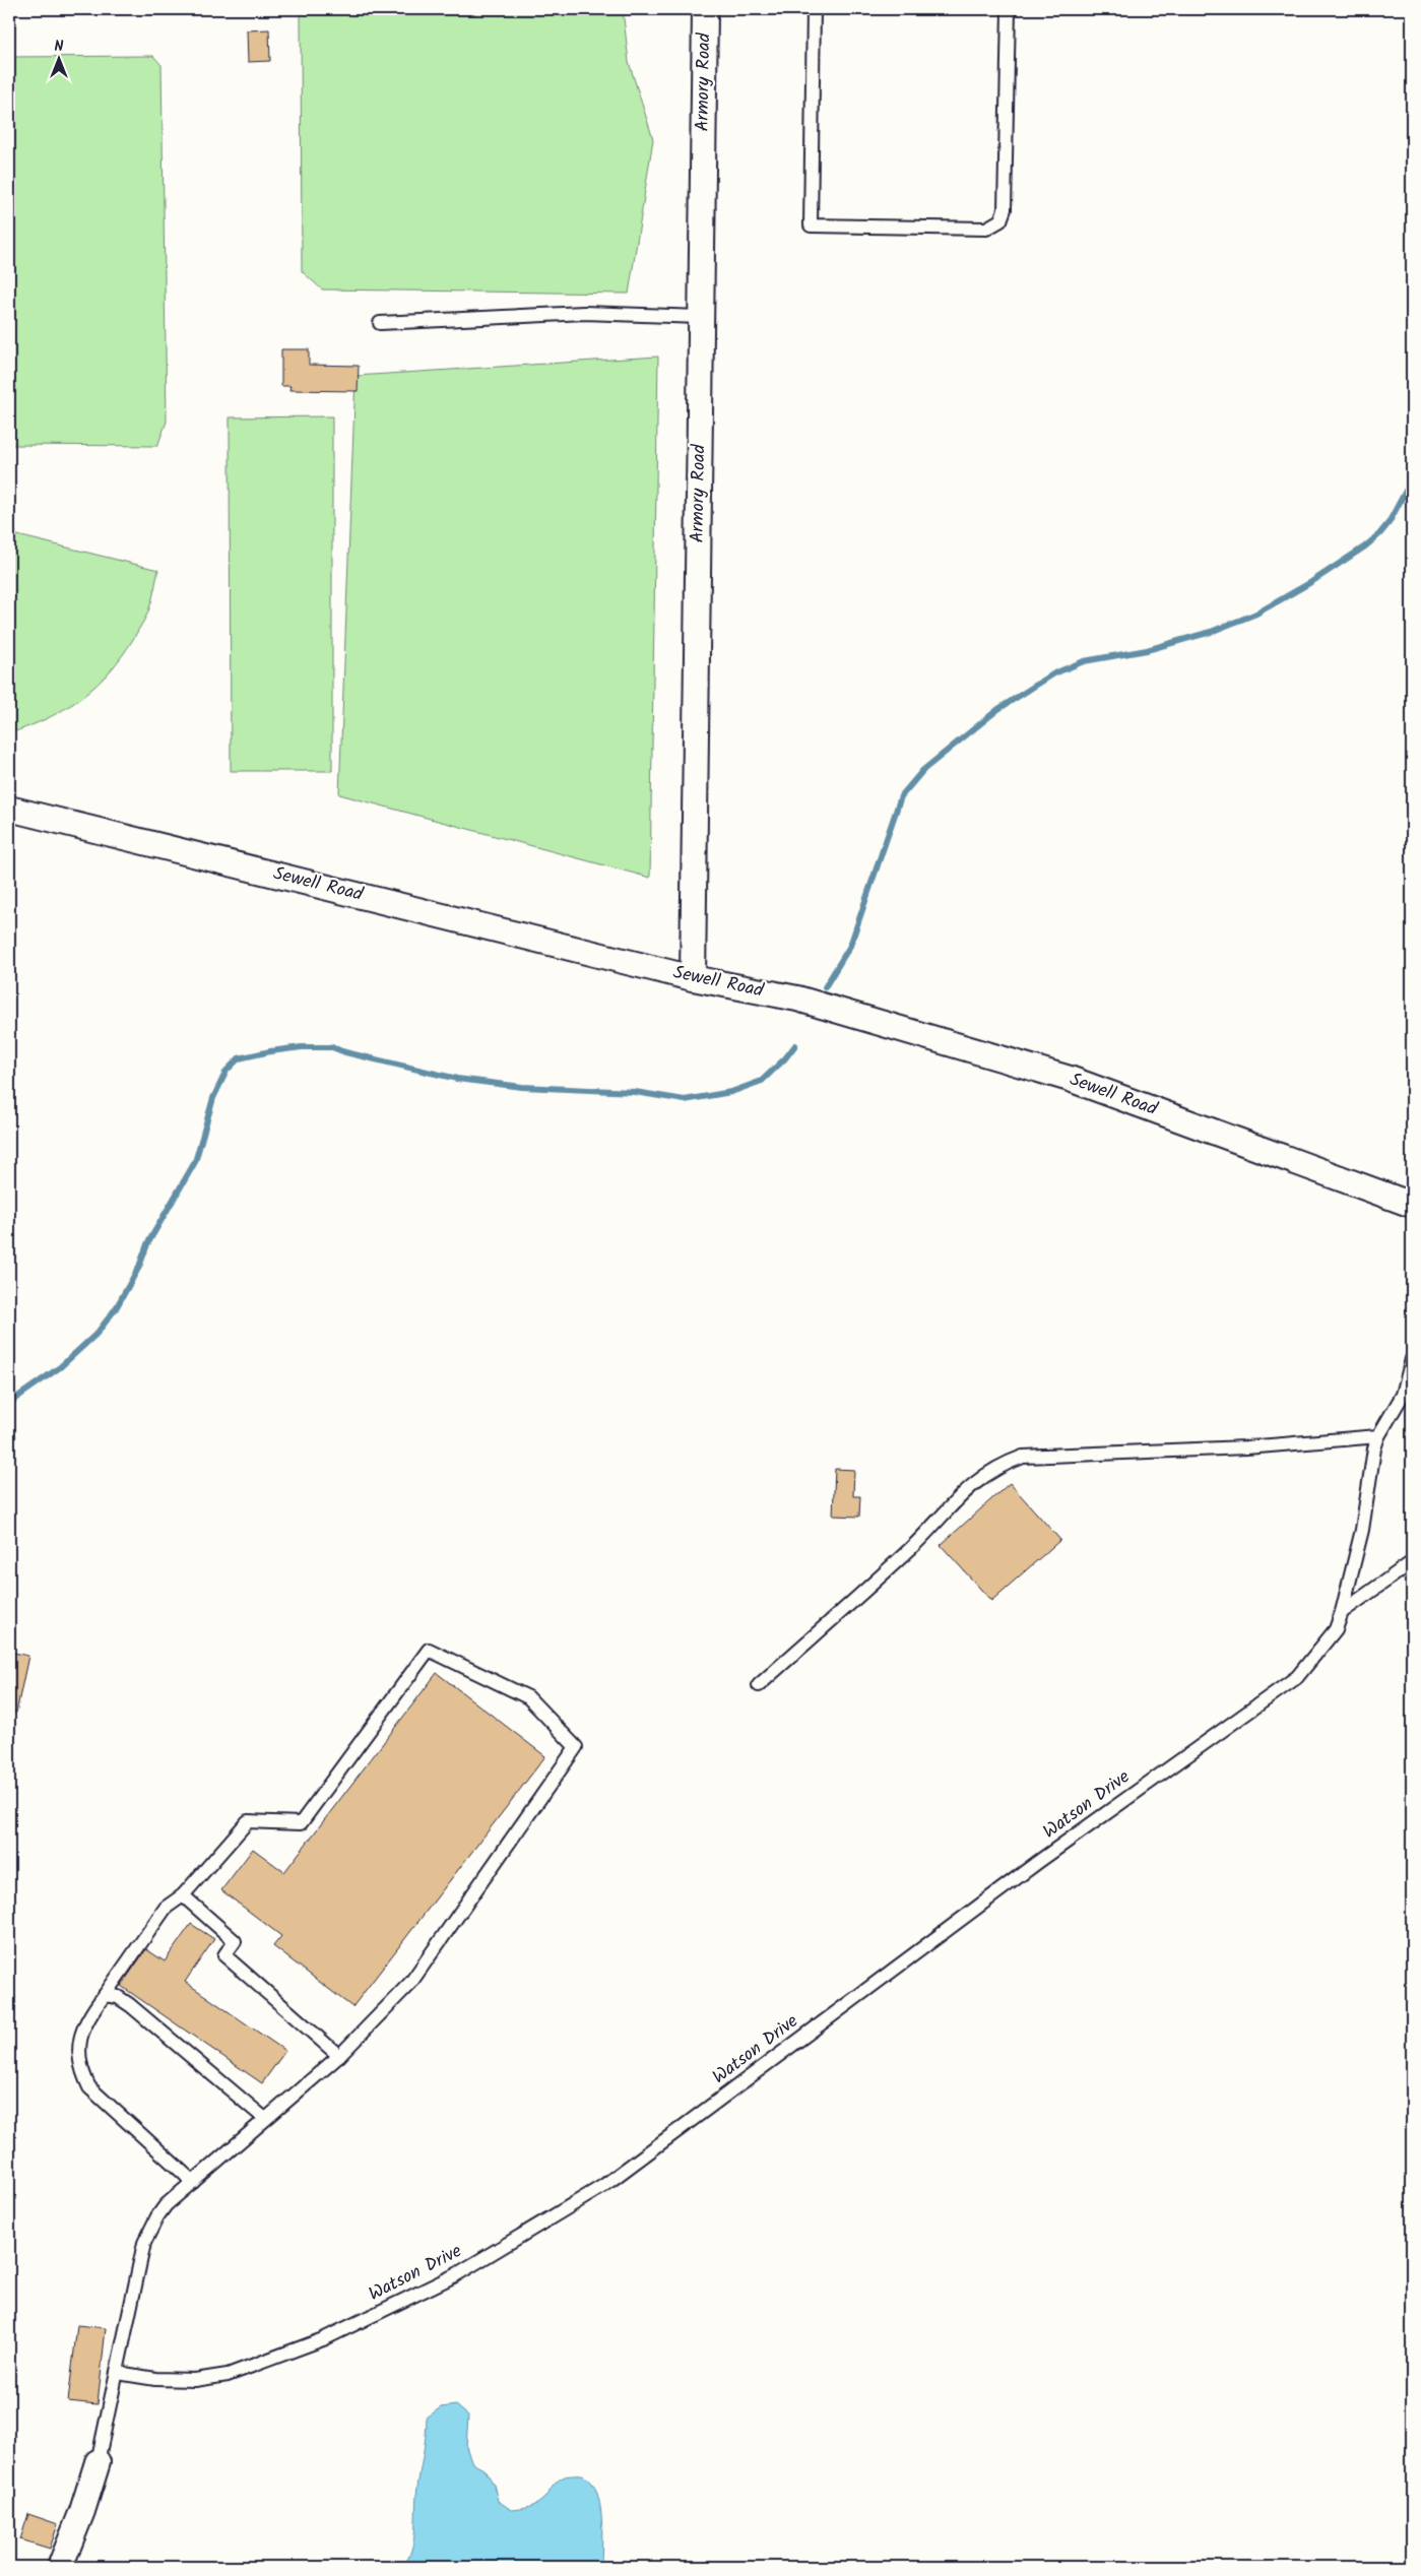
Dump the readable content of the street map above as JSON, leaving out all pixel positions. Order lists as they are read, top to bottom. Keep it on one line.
{"streets":{"street":["Armory Road","Sewell Road"],"lane":["Watson Drive"]},"crossings":[["Armory Road","Sewell Road"]],"north":"top"}
